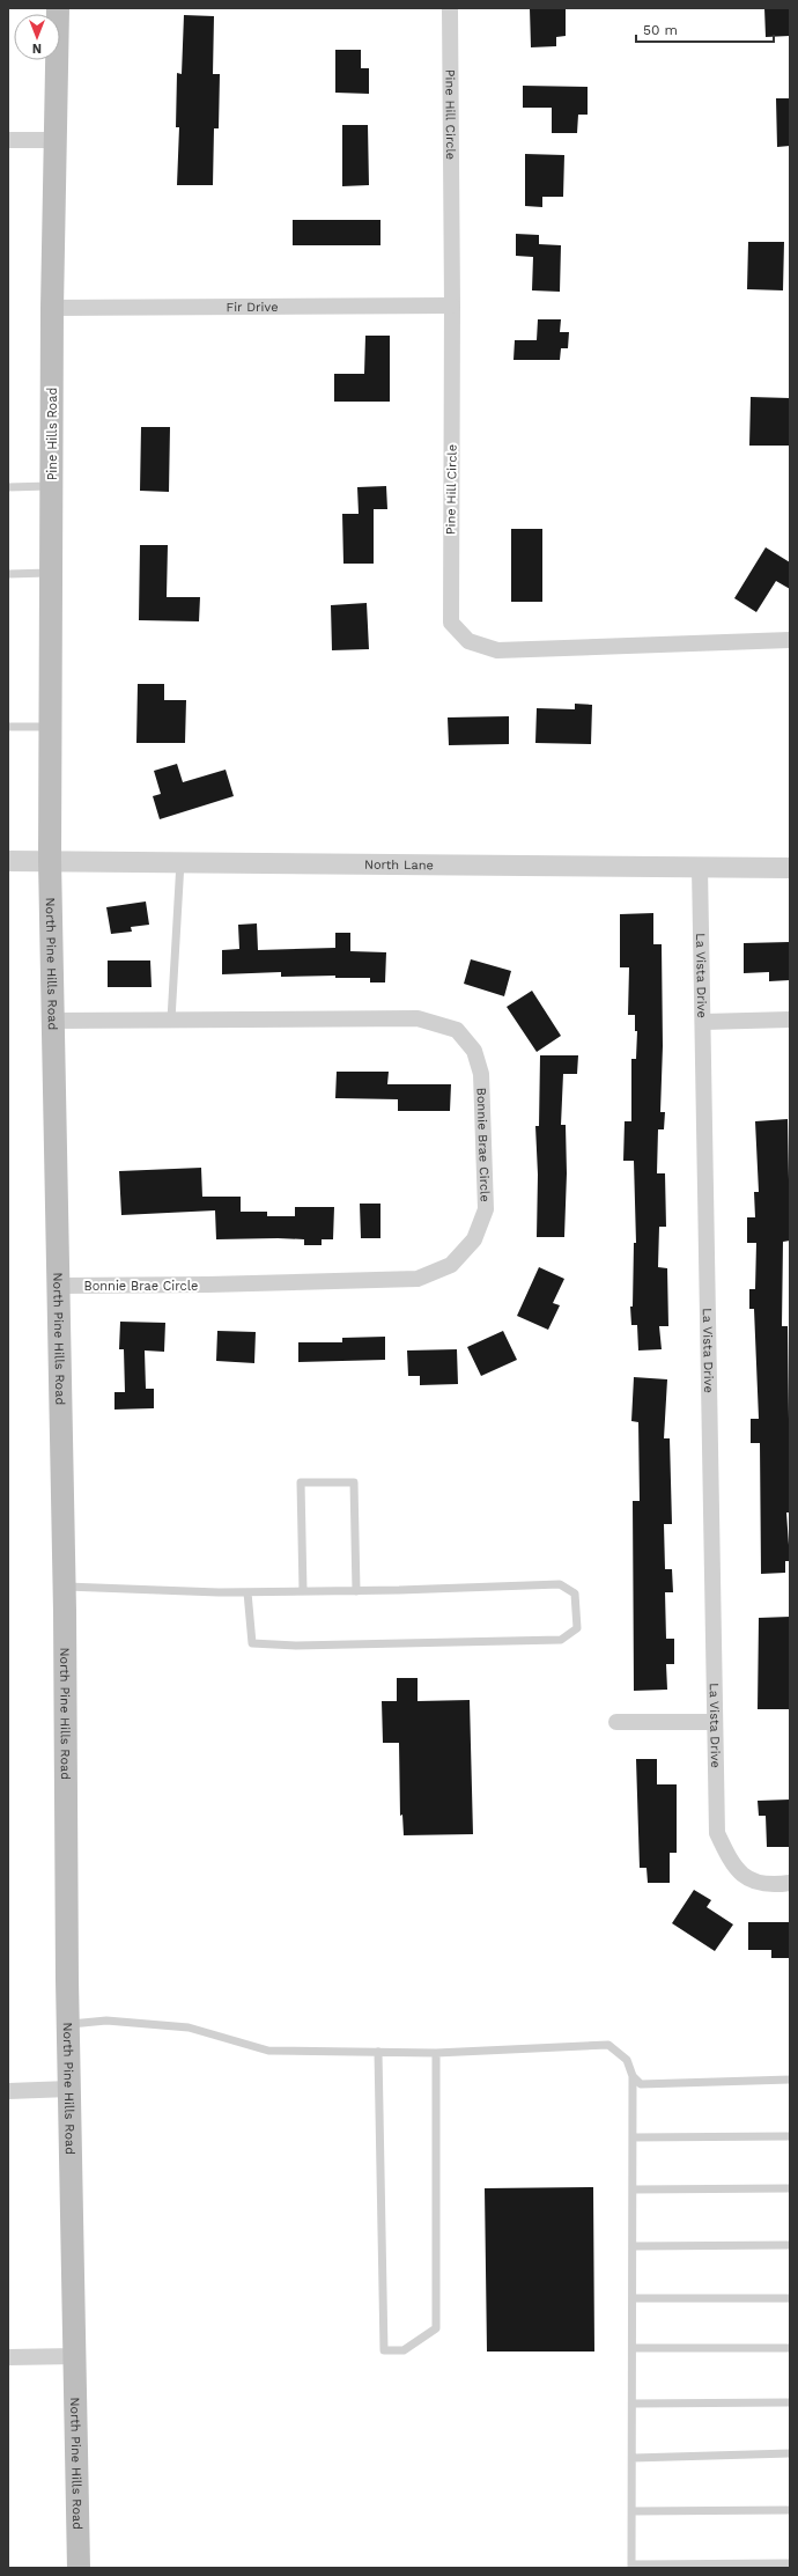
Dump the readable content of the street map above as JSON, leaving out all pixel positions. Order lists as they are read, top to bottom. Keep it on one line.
{"streets":{"main road":["Pine Hills Road","North Pine Hills Road"],"street":["Pine Hill Circle","Fir Drive","North Lane","La Vista Drive","Bonnie Brae Circle"]},"crossings":[["Pine Hill Circle","Fir Drive"],["Fir Drive","Pine Hills Road"],["Pine Hills Road","North Lane"],["Pine Hills Road","North Pine Hills Road"],["North Lane","North Pine Hills Road"],["North Lane","La Vista Drive"],["North Pine Hills Road","Bonnie Brae Circle"]],"scale_bar":"50 m","north":"bottom"}
